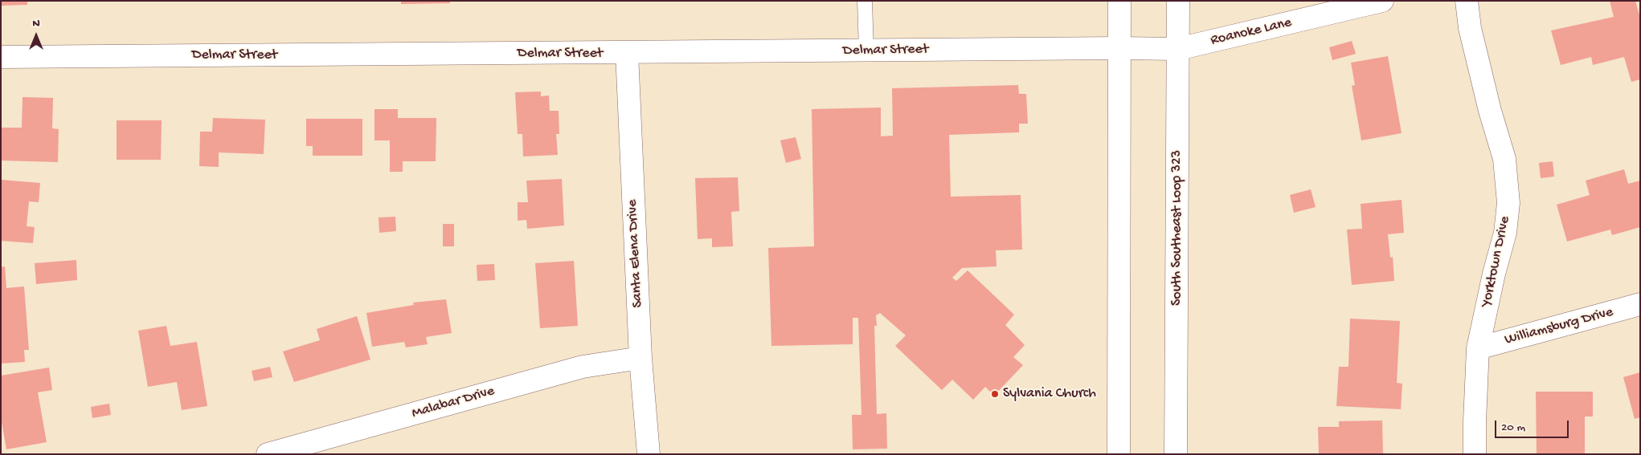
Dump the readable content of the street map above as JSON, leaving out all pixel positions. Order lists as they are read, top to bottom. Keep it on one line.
{"streets":{"main road":["Roanoke Lane","Delmar Street","South Southeast Loop 323","Santa Elena Drive","Yorktown Drive","Williamsburg Drive","Malabar Drive"]},"crossings":[["Roanoke Lane","Delmar Street"],["Roanoke Lane","South Southeast Loop 323"],["Delmar Street","Santa Elena Drive"],["Santa Elena Drive","Malabar Drive"],["Yorktown Drive","Williamsburg Drive"]],"places":["Sylvania Church"],"scale_bar":"20 m","north":"top"}
